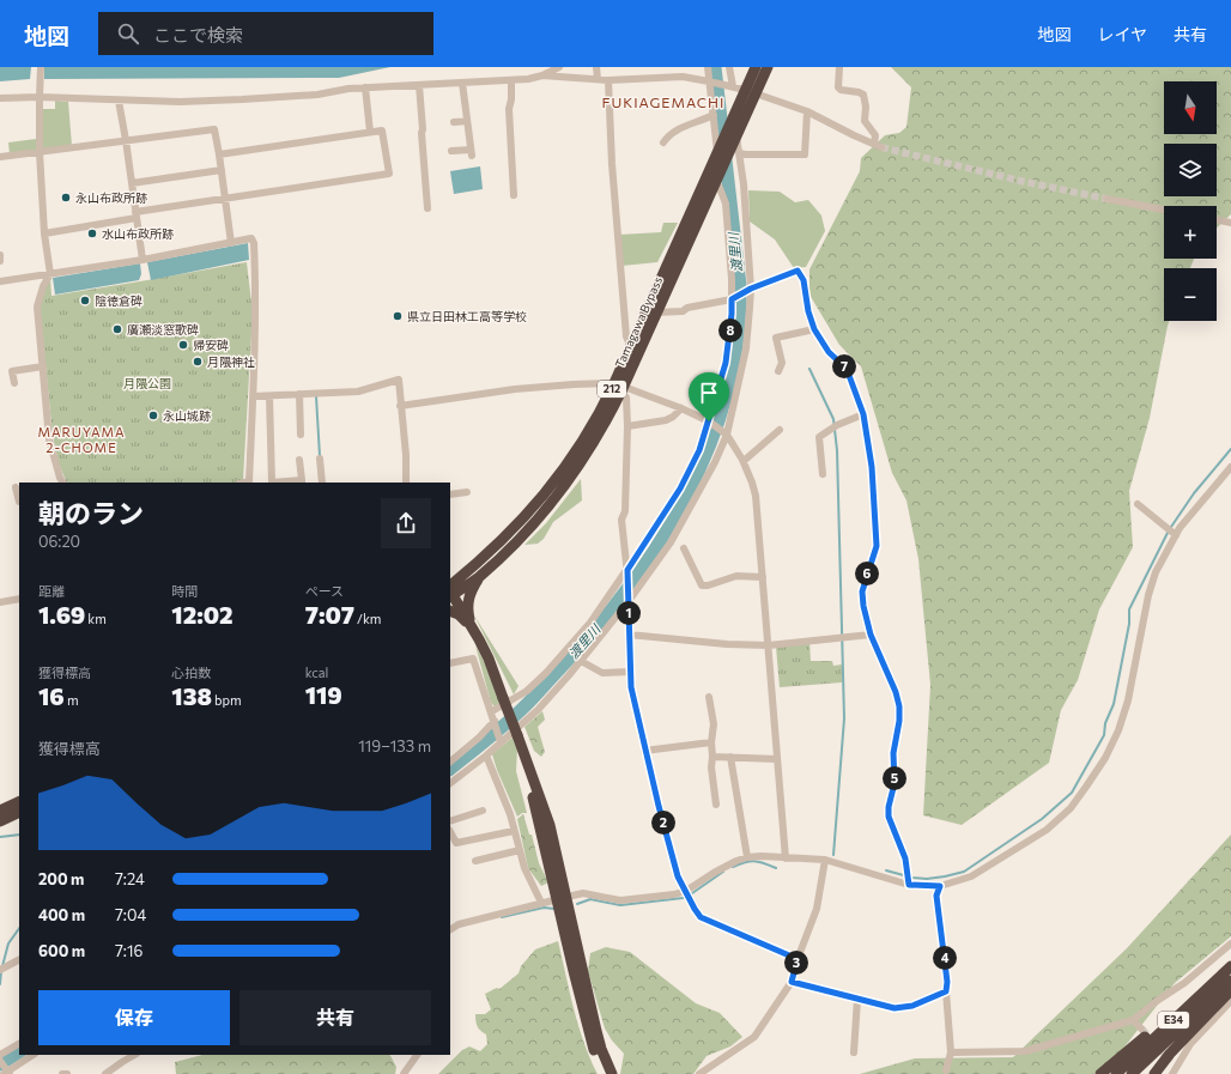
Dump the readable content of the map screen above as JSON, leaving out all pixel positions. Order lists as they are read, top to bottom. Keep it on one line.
{"streets":{"highway":["Tamagawa Bypass","212","E34"]},"districts":["FUKIAGEMACHI","MARUYAMA 2-CHOME"],"water":["渡里川"],"parks":["月隈公園"],"places":["永山布政所跡","水山布政所跡","陰徳倉碑","県立日田林工高等学校","廣瀬淡窓歌碑","帰安碑","月隈神社","永山城跡"],"north":"bottom","page":{"header":"地図","search":"ここで検索","nav":["地図","レイヤ","共有"],"map_buttons":["+","−"],"pins":["8","7","6","1","5","2","4","3"],"heading":["朝のラン","06:20"],"stats":[["距離","1.69 km"],["時間","12:02"],["ペース","7:07 /km"],["獲得標高","16 m"],["心拍数","138 bpm"],["kcal","119"]],"chart":["獲得標高","119–133 m"],"list":[{"name":"200 m","note":"7:24"},{"name":"400 m","note":"7:04"},{"name":"600 m","note":"7:16"}],"buttons":["保存","共有"]}}
